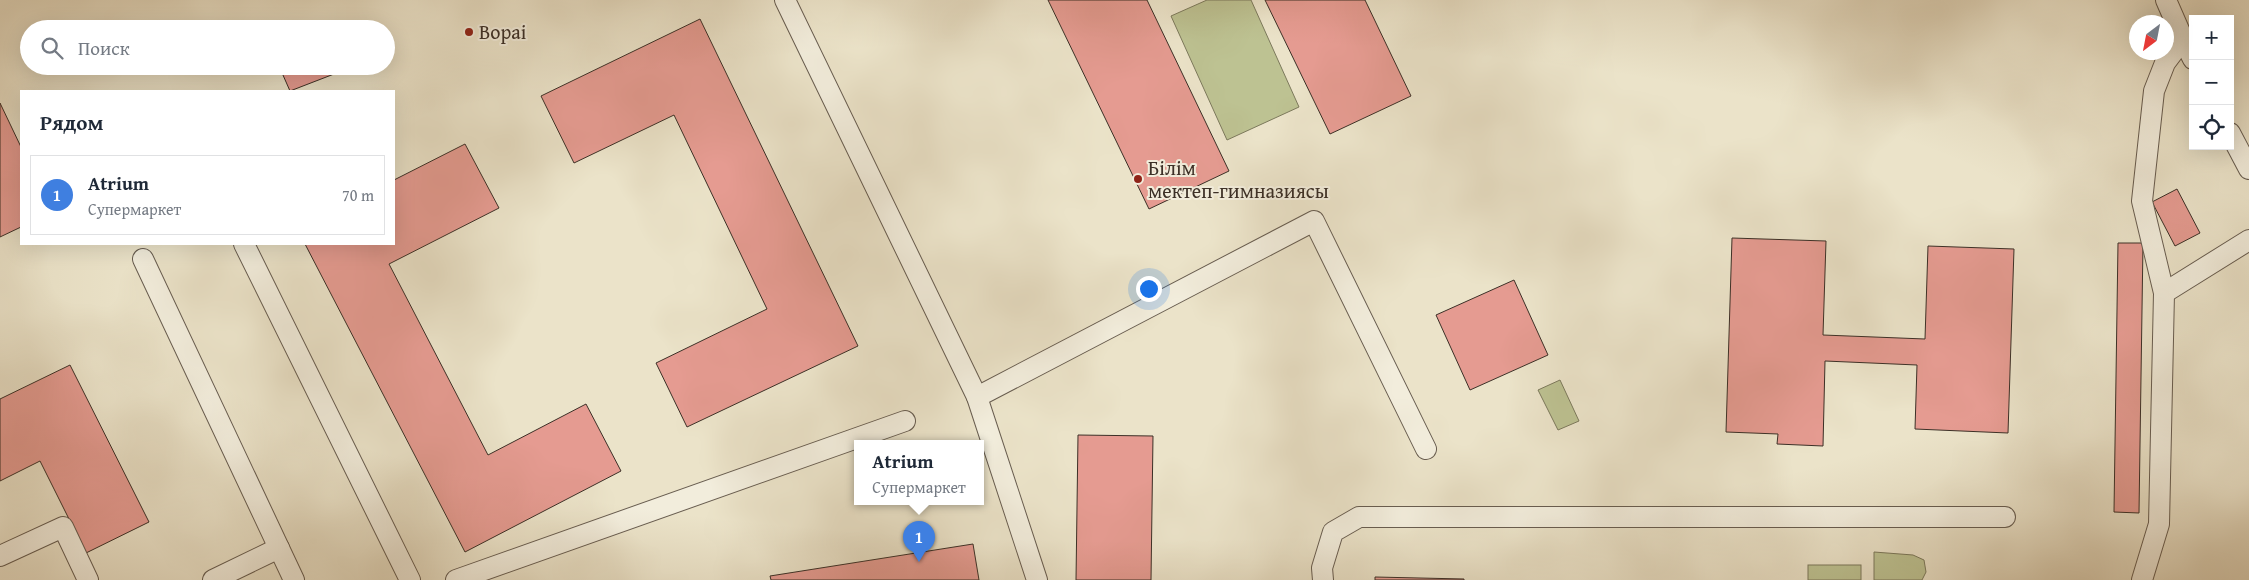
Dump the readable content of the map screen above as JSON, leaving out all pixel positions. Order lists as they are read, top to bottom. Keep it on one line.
{"places":["Bopai","Білім мектеп-гимназиясы"],"north":"bottom left","page":{"map_buttons":["+","−"],"search":"Поиск","heading":"Рядом","list":[{"mark":"1","name":"Atrium","note":"Супермаркет","value":"70 m"}],"popup":["Atrium","Супермаркет"],"pins":"1"}}
